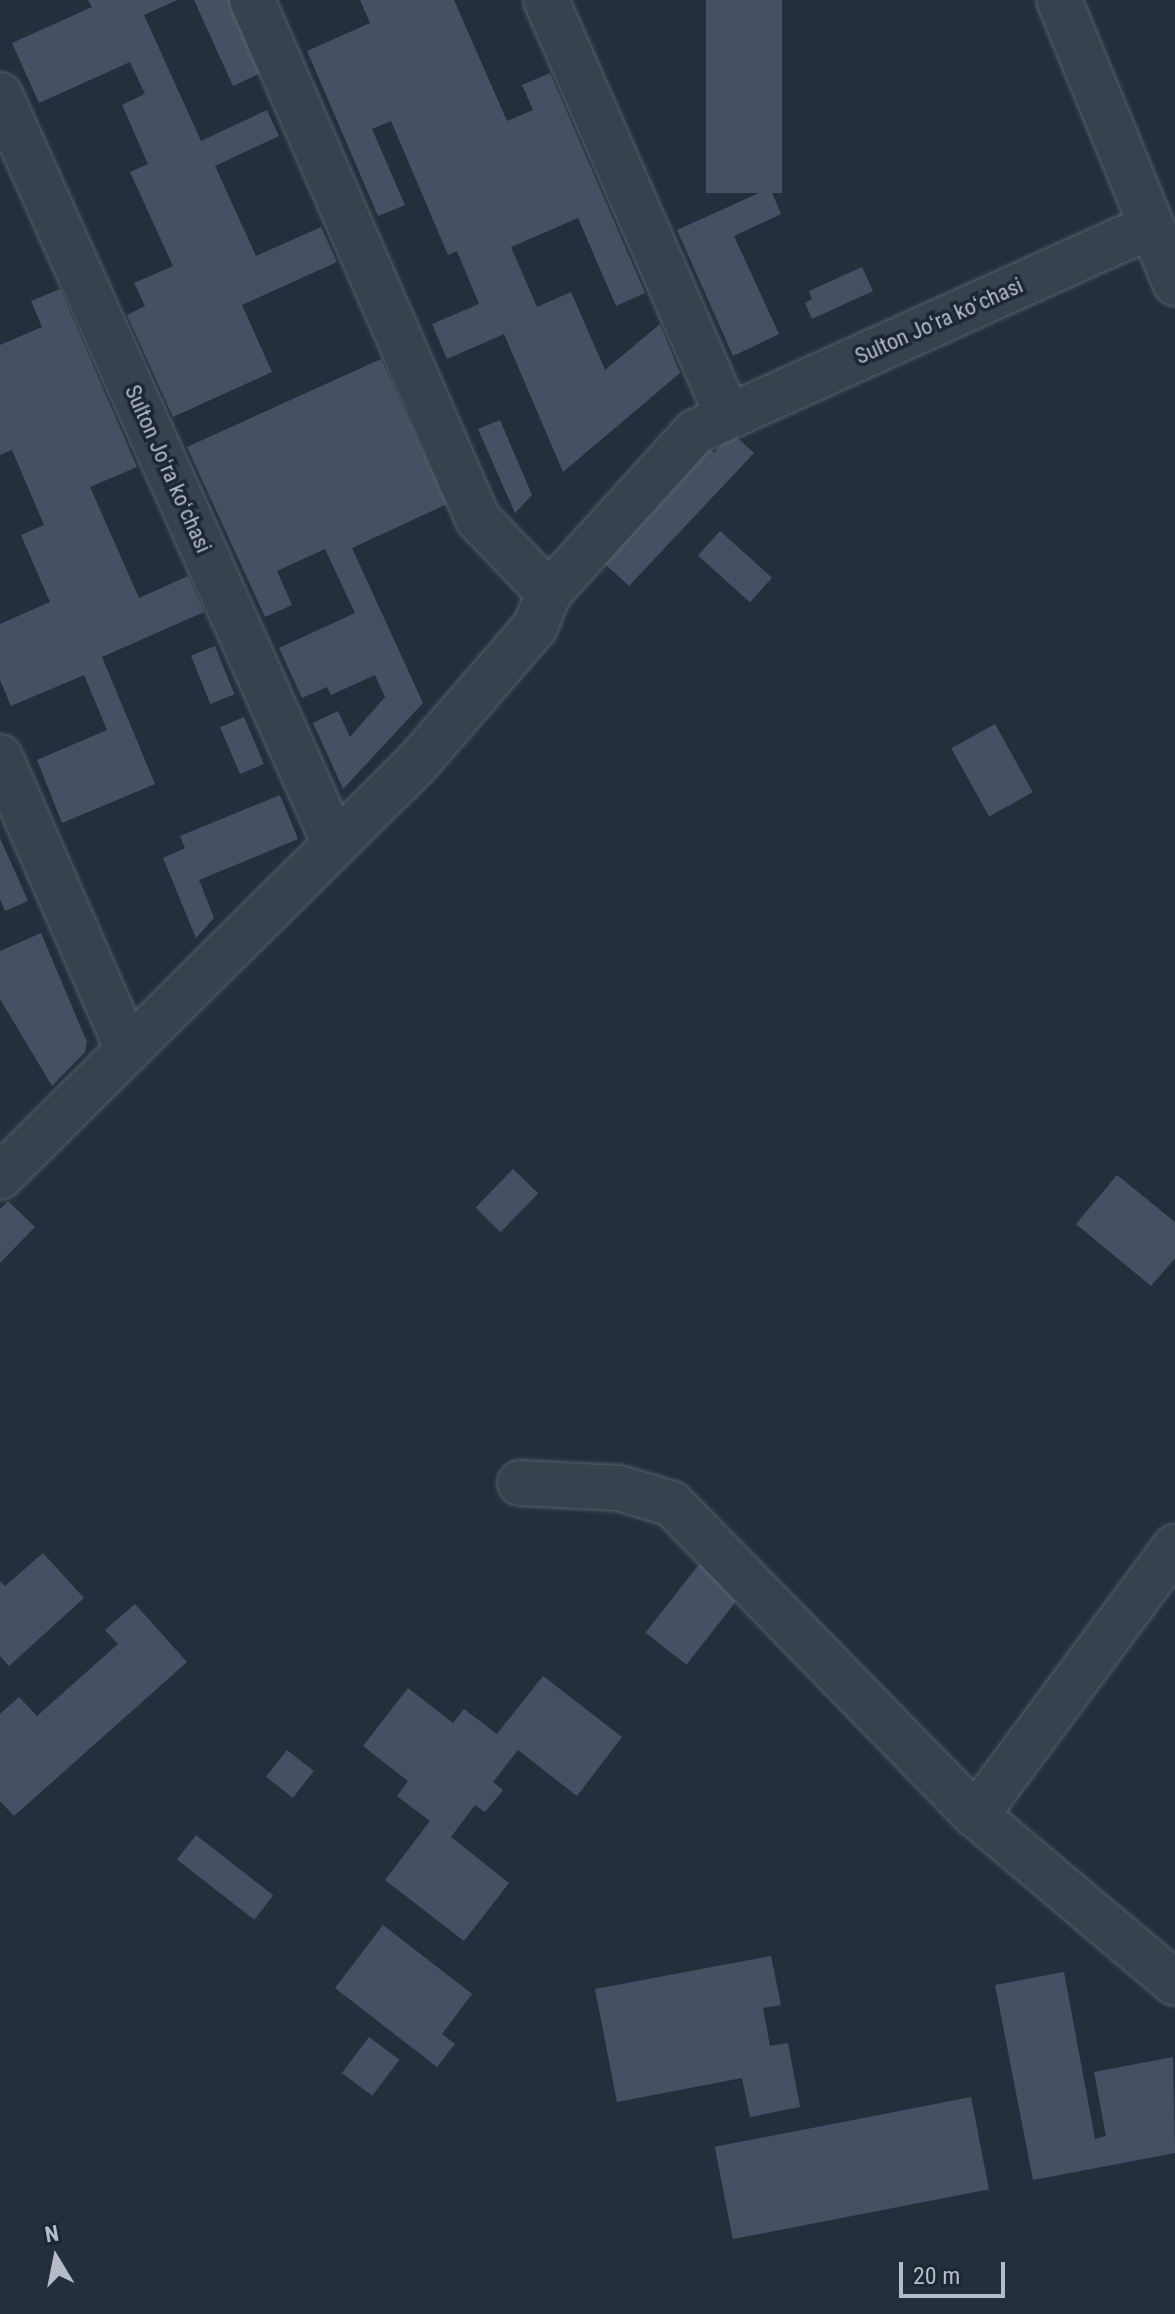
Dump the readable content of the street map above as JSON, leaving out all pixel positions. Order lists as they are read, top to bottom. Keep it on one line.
{"streets":{"street":["Sulton Joʻra koʻchasi"]},"scale_bar":"20 m","north":"top"}
